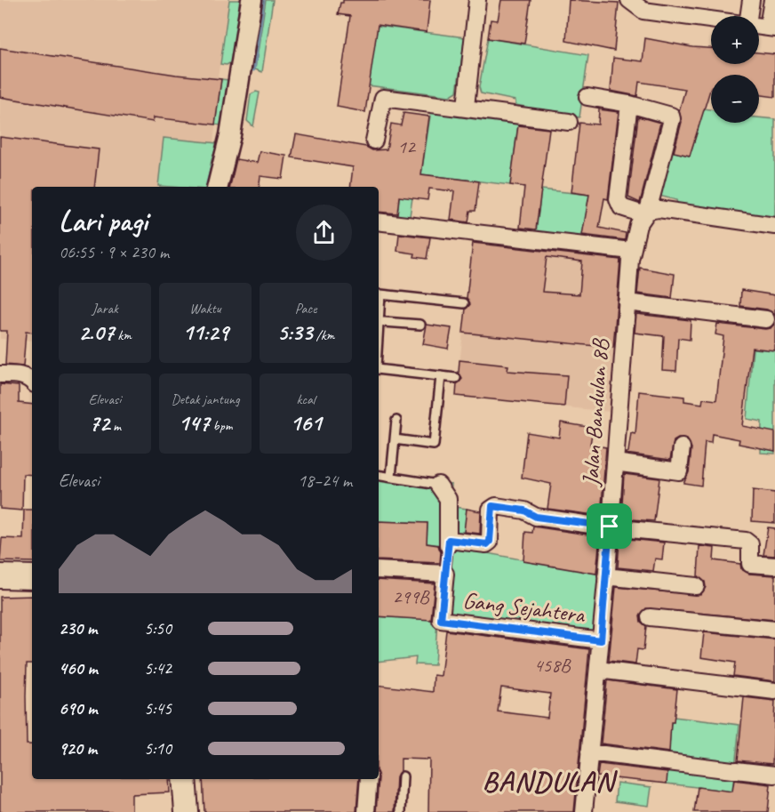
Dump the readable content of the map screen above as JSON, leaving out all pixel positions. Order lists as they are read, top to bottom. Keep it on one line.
{"streets":{"street":["Jalan Bandulan 8B","Gang Sejahtera"]},"crossings":[["Jalan Bandulan 8B","Gang Sejahtera"]],"districts":["BANDULAN"],"house_numbers":["12","299B","458B"],"page":{"map_buttons":["+","−"],"heading":["Lari pagi","06:55 · 9 × 230 m"],"stats":[["Jarak","2.07 km"],["Waktu","11:29"],["Pace","5:33 /km"],["Elevasi","72 m"],["Detak jantung","147 bpm"],["kcal","161"]],"chart":["Elevasi","18–24 m"],"list":[{"name":"230 m","note":"5:50"},{"name":"460 m","note":"5:42"},{"name":"690 m","note":"5:45"},{"name":"920 m","note":"5:10"}]}}
